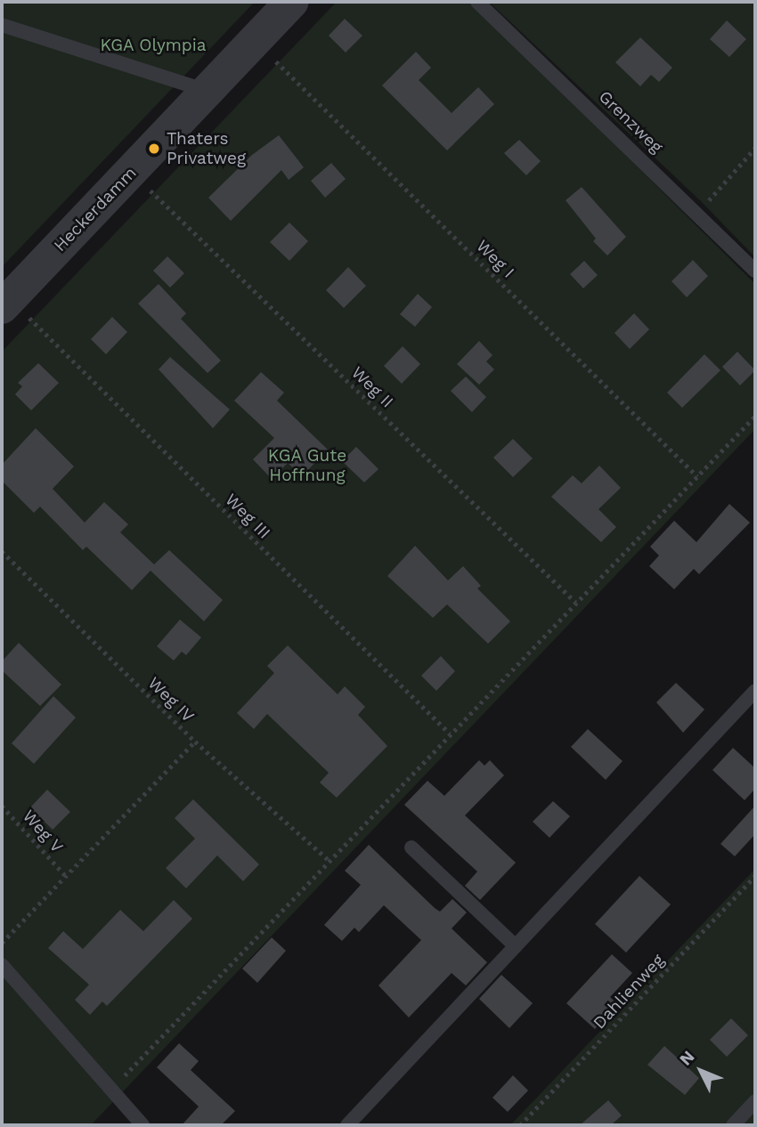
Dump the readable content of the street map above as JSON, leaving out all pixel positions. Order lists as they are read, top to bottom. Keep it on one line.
{"streets":{"street":["Heckerdamm"],"lane":["Grenzweg"],"path":["Weg I","Weg II","Weg III","Weg IV","Weg V","Dahlienweg"]},"crossings":[["Heckerdamm","Weg III"]],"parks":["KGA Olympia","KGA Gute Hoffnung"],"places":["Thaters Privatweg"],"north":"top left"}
